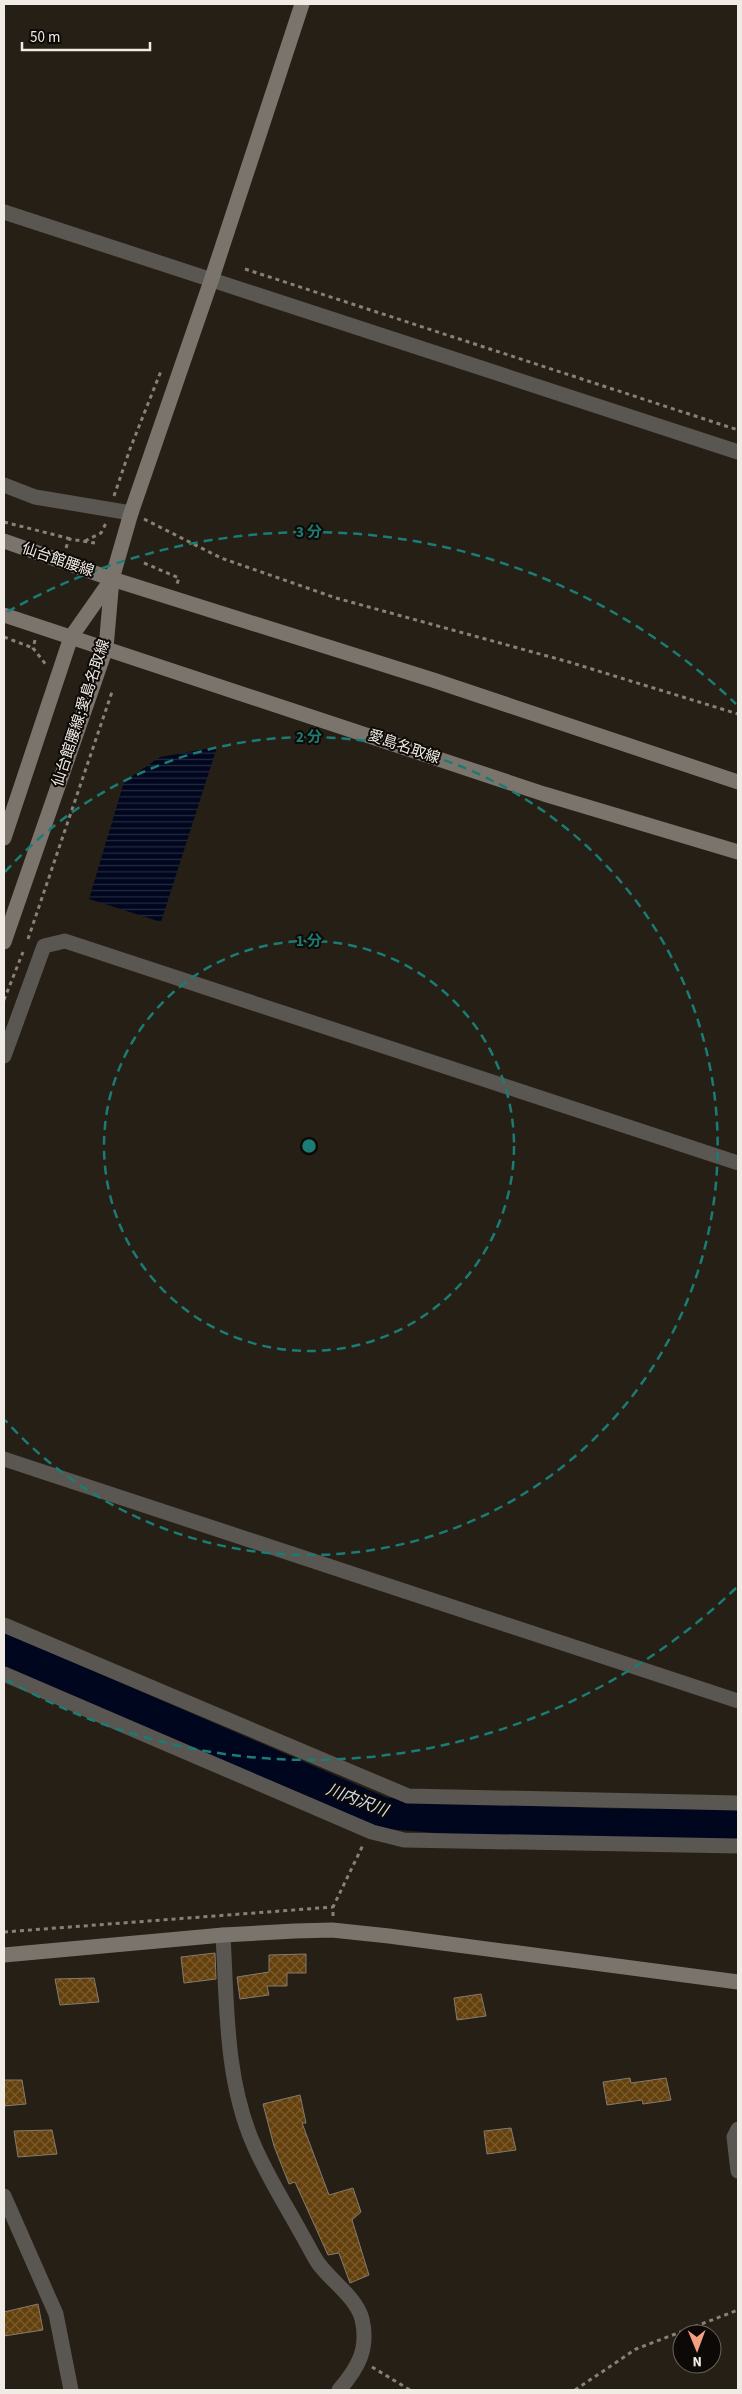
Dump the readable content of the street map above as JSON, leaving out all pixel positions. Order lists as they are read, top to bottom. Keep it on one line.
{"streets":{"main road":["仙台館腰線","仙台館腰線;愛島名取線","愛島名取線"]},"crossings":[["仙台館腰線","仙台館腰線;愛島名取線"],["仙台館腰線;愛島名取線","愛島名取線"]],"water":["川内沢川"],"scale_bar":"50 m","north":"bottom","rings":["3 分","2 分","1 分"]}
